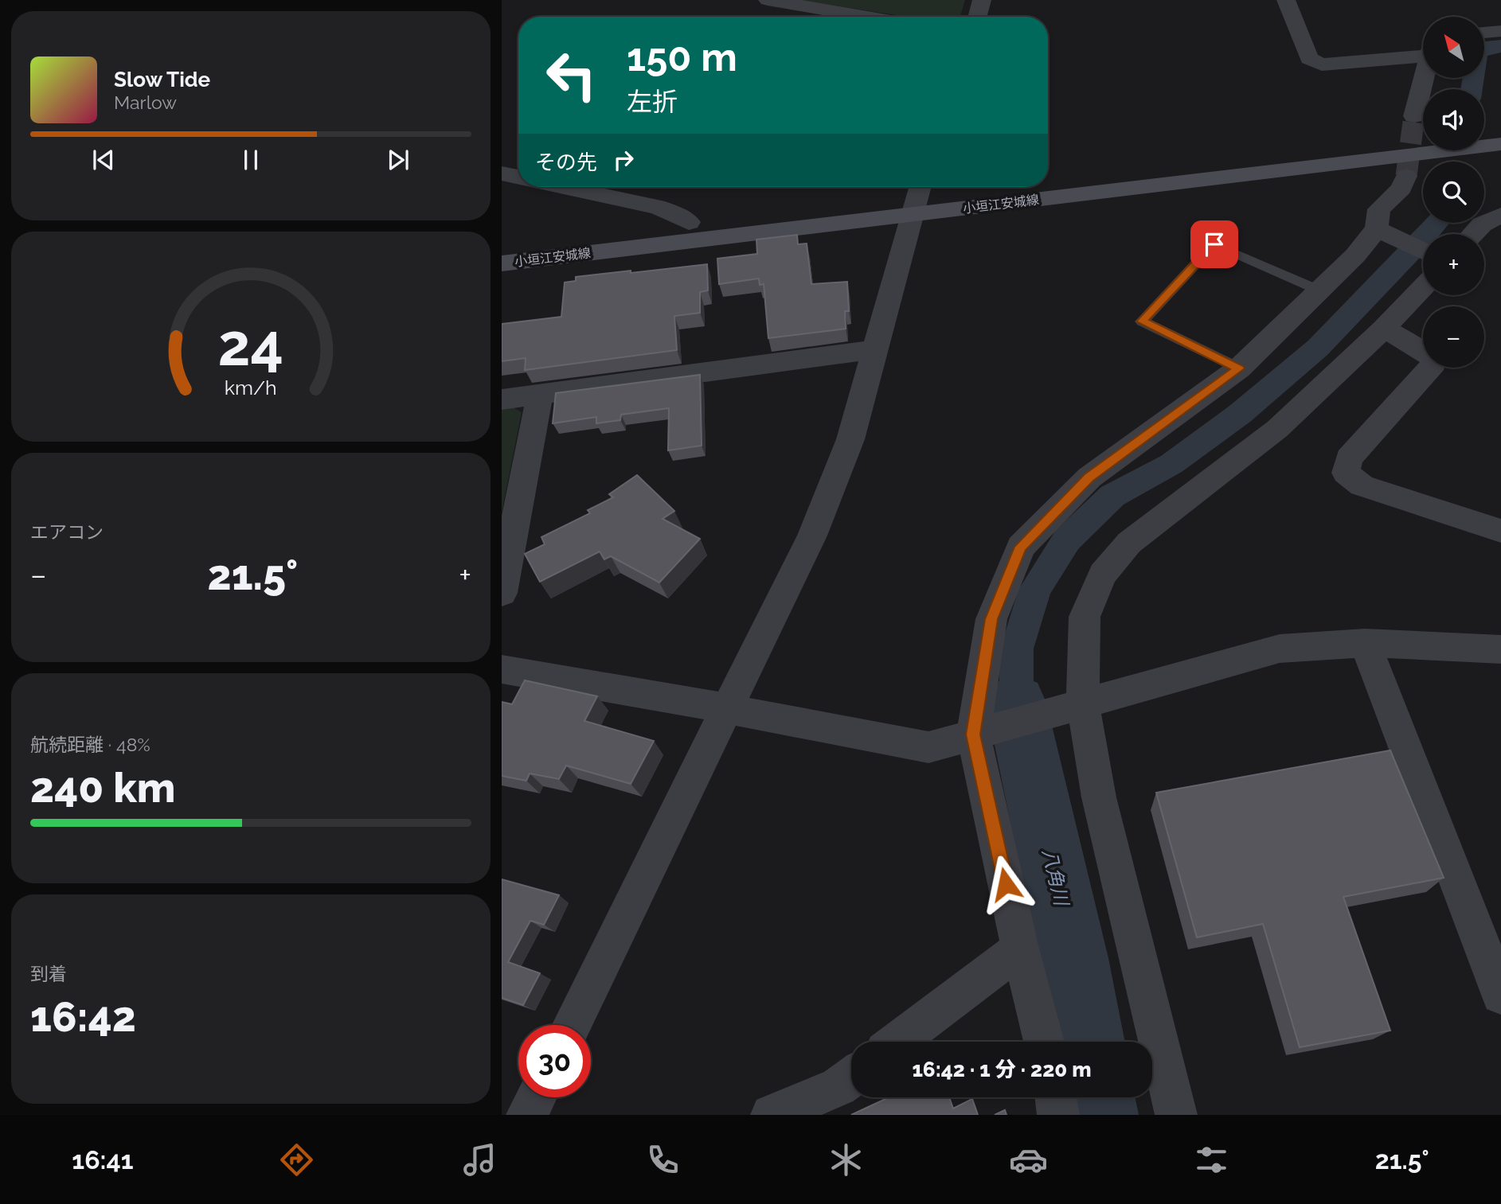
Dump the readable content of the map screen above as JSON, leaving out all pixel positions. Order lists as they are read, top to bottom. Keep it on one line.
{"streets":{"main road":["小垣江安城線"]},"water":["八角川"],"north":"top left","page":{"map_buttons":["+","−"],"turn":["150 m","左折"],"song":["Slow Tide","Marlow"],"then":"その先","tile":["エアコン",["航続距離 · 48%","240 km"],["到着","16:42"]],"heat":["−","21.5°","+"],"limit":"30","trip":"16:42 · 1 分 · 220 m","tabs":["16:41","21.5°"],"gauge":["24","km/h"]}}
